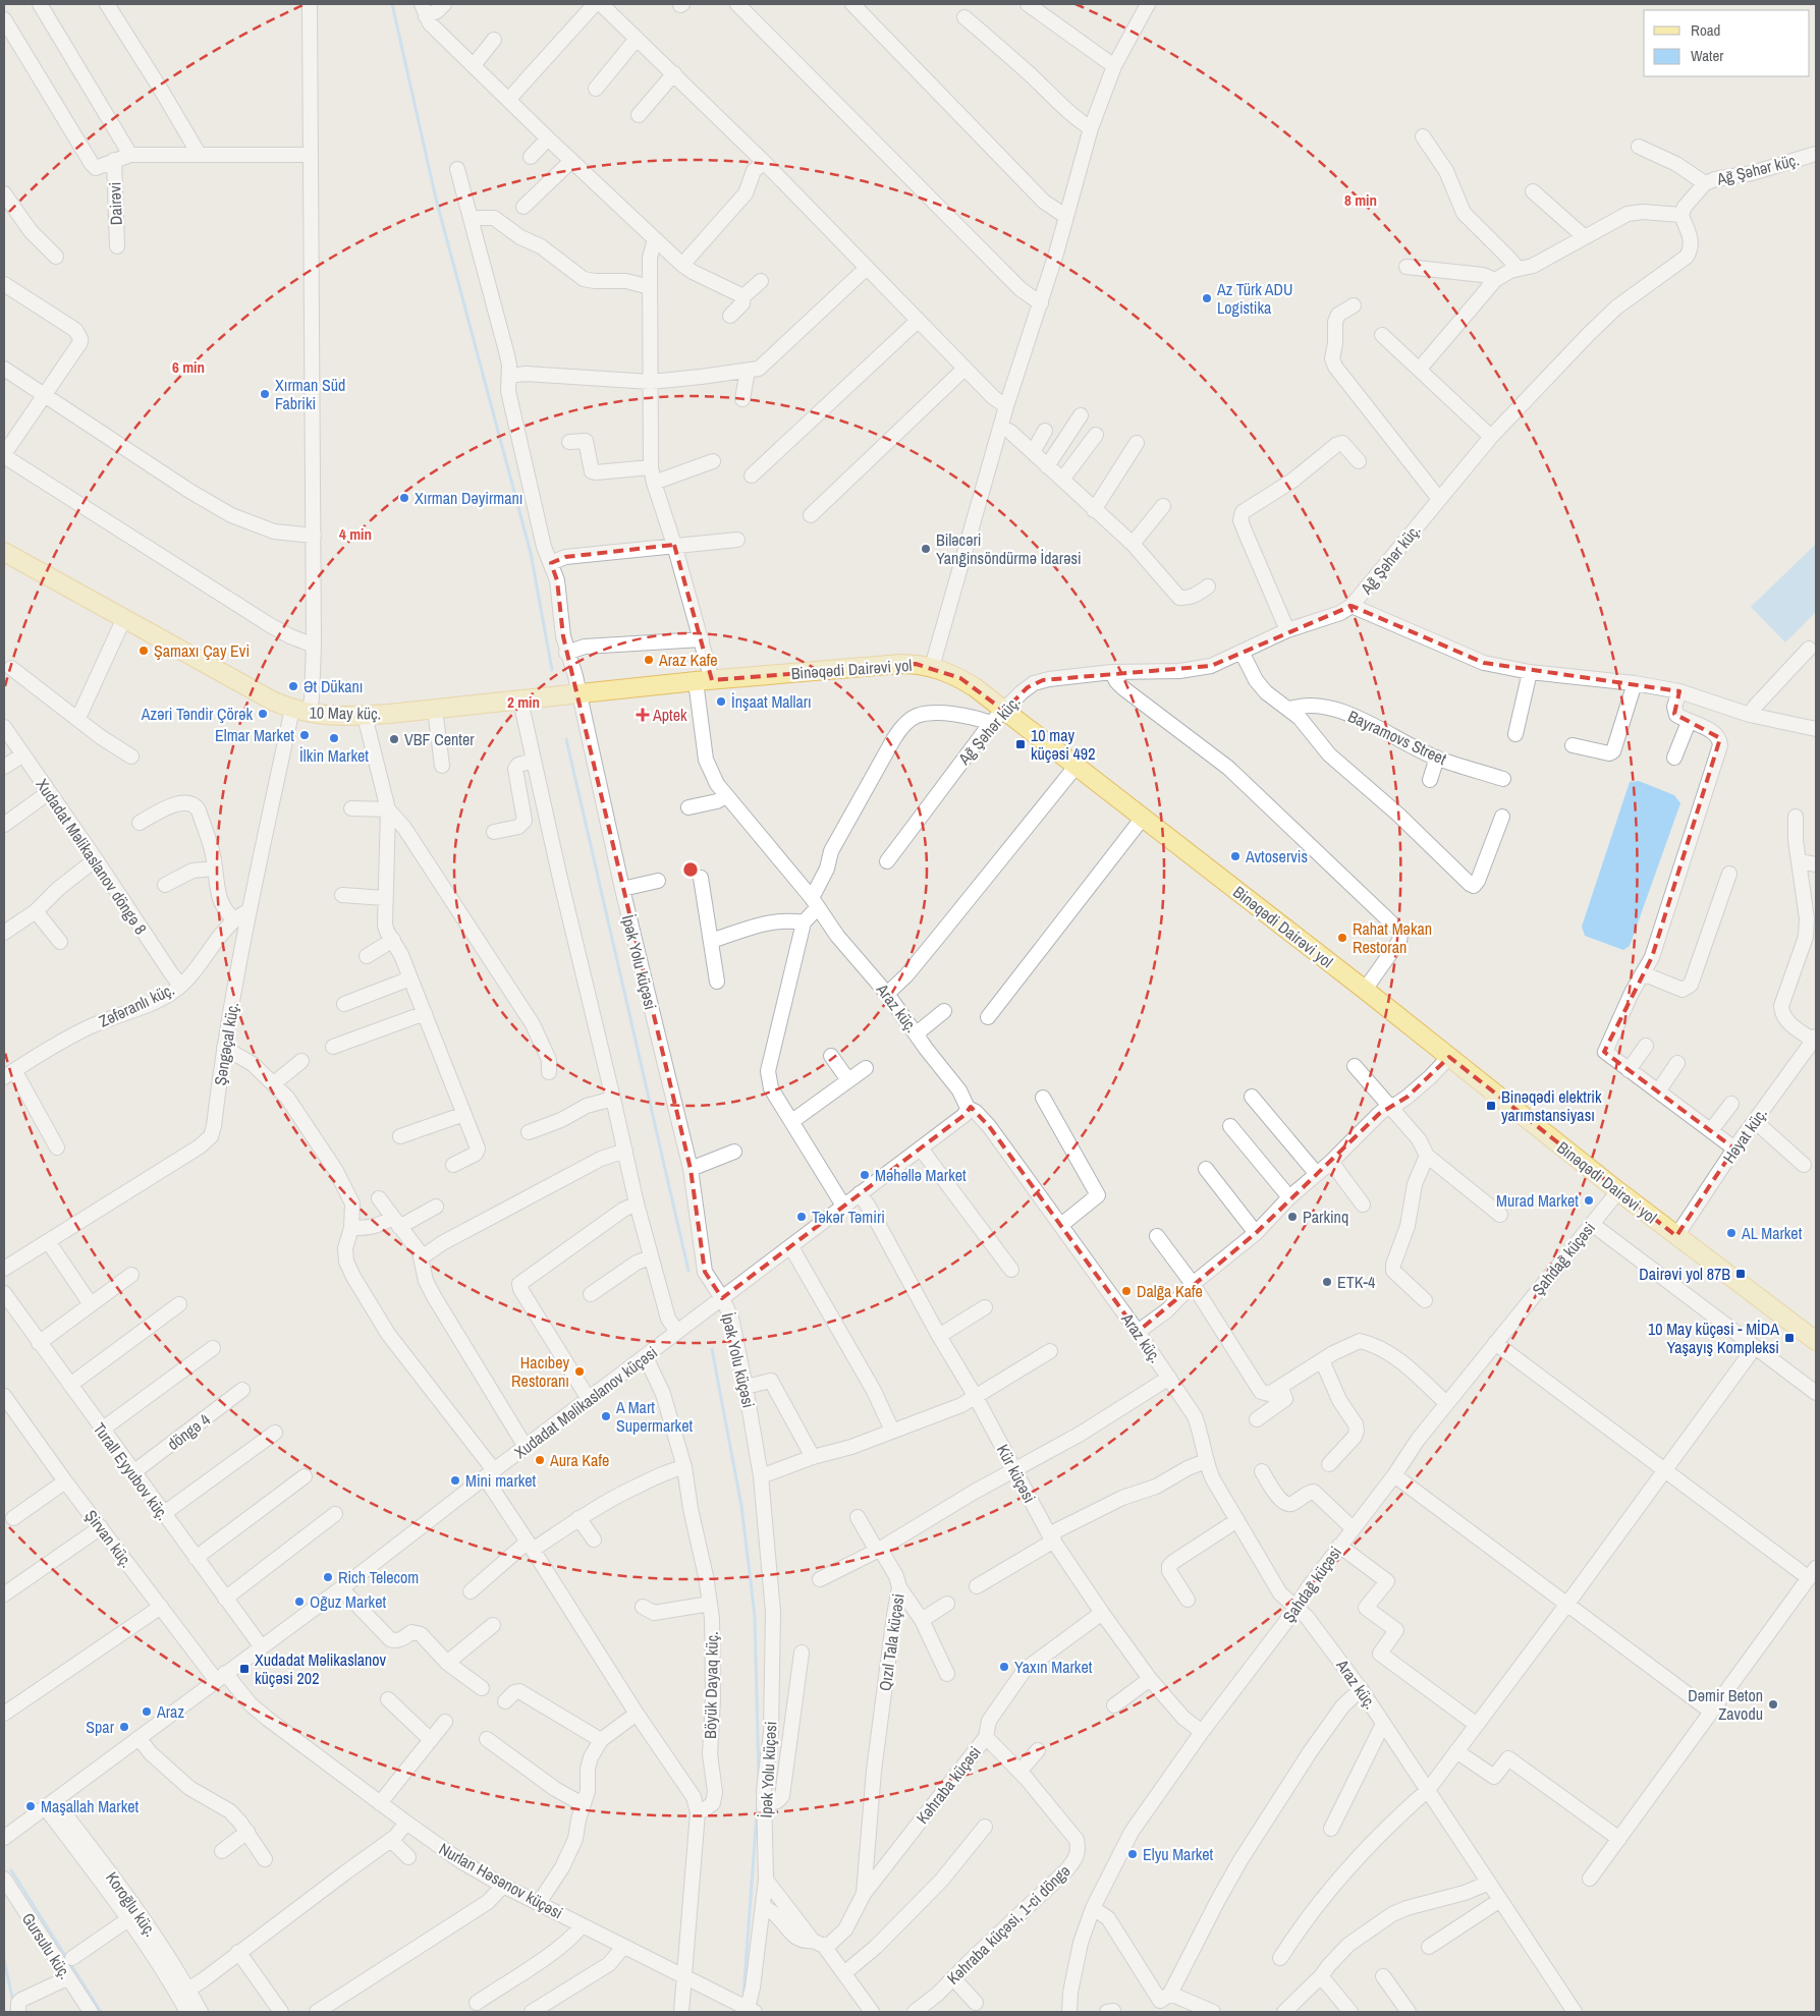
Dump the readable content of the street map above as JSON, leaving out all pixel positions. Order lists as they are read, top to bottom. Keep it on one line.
{"streets":{"main road":["Binəqədi Dairəvi yol","10 May küç."],"street":["Ağ Şəhər küç.","Dairəvi","Bayramovs Street","Xudadat Məlikaslanov döngə 8","İpək Yolu küçəsi","Zəfəranlı küç.","Araz küç.","Şəngəçal küç.","Həyat küç.","Şahdağ küçəsi","Xudadat Məlikaslanov küçəsi","döngə 4","Turall Eyyubov küç.","Kür küçəsi","Şirvan küç.","Qızıl Tala küçəsi","Böyük Dayaq küç.","Kəhraba küçəsi","Nurlan Həsənov küçəsi","Koroğlu küç.","Kəhraba küçəsi, 1-ci döngə","Gursulu küç."]},"crossings":[["Ağ Şəhər küç.","Binəqədi Dairəvi yol"],["Binəqədi Dairəvi yol","10 May küç."],["Binəqədi Dairəvi yol","Araz küç."],["Binəqədi Dairəvi yol","Həyat küç."],["Binəqədi Dairəvi yol","Şahdağ küçəsi"],["10 May küç.","İpək Yolu küçəsi"],["10 May küç.","Araz küç."],["10 May küç.","Şəngəçal küç."],["Xudadat Məlikaslanov döngə 8","Zəfəranlı küç."],["İpək Yolu küçəsi","Xudadat Məlikaslanov küçəsi"],["İpək Yolu küçəsi","Nurlan Həsənov küçəsi"],["Zəfəranlı küç.","Şəngəçal küç."],["Araz küç.","Şahdağ küçəsi"],["Araz küç.","Xudadat Məlikaslanov küçəsi"],["Şahdağ küçəsi","Kür küçəsi"],["Xudadat Məlikaslanov küçəsi","Turall Eyyubov küç."],["Xudadat Məlikaslanov küçəsi","Kür küçəsi"],["Xudadat Məlikaslanov küçəsi","Şirvan küç."],["Xudadat Məlikaslanov küçəsi","Böyük Dayaq küç."],["Xudadat Məlikaslanov küçəsi","Nurlan Həsənov küçəsi"],["Xudadat Məlikaslanov küçəsi","Koroğlu küç."],["döngə 4","Turall Eyyubov küç."],["Kür küçəsi","Kəhraba küçəsi"],["Şirvan küç.","Nurlan Həsənov küçəsi"],["Qızıl Tala küçəsi","Kəhraba küçəsi"],["Kəhraba küçəsi","Kəhraba küçəsi, 1-ci döngə"]],"places":{"other":["Az Türk ADU Logistika","Xırman Süd Fabriki","Xırman Dəyirmanı","Biləcəri Yanğinsöndürmə İdarəsi","Şamaxı Çay Evi","Araz Kafe","Ət Dükanı","İnşaat Malları","Azəri Təndir Çörək","Elmar Market","İlkin Market","VBF Center","Avtoservis","Rahat Məkan Restoran","Məhəllə Market","Murad Market","Təkər Təmiri","Parkinq","AL Market","ETK-4","Dalğa Kafe","Hacıbey Restoranı","A Mart Supermarket","Aura Kafe","Mini market","Rich Telecom","Oğuz Market","Yaxın Market","Dəmir Beton Zavodu","Araz","Spar","Maşallah Market","Elyu Market"],"health":["Aptek"],"transit":["10 may küçəsi 492","Binəqədi elektrik yarımstansiyası","Dairəvi yol 87B","10 May küçəsi - MİDA Yaşayış Kompleksi","Xudadat Məlikaslanov küçəsi 202"]},"legend":["Road","Water"],"rings":["8 min","6 min","4 min","2 min"]}
